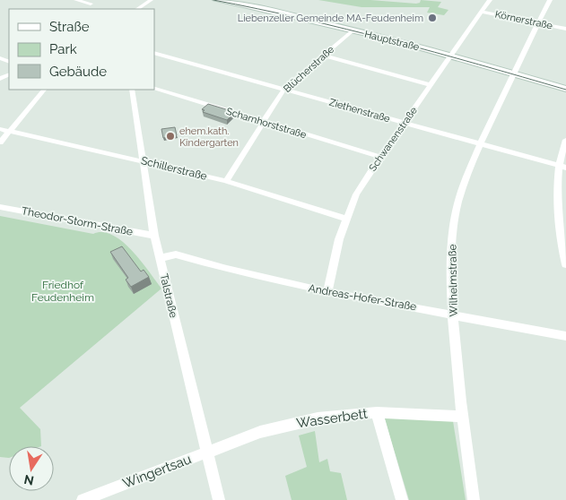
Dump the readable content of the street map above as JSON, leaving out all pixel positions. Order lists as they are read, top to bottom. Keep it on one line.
{"streets":{"street":["Körnerstraße","Hauptstraße","Blücherstraße","Ziethenstraße","Scharnhorststraße","Schwanenstraße","Schillerstraße","Theodor-Storm-Straße","Wilhelmstraße","Talstraße","Andreas-Hofer-Straße","Wasserbett","Wingertsau"]},"crossings":[["Körnerstraße","Schwanenstraße"],["Körnerstraße","Wilhelmstraße"],["Hauptstraße","Blücherstraße"],["Hauptstraße","Schwanenstraße"],["Hauptstraße","Wilhelmstraße"],["Blücherstraße","Ziethenstraße"],["Blücherstraße","Scharnhorststraße"],["Blücherstraße","Schillerstraße"],["Ziethenstraße","Schwanenstraße"],["Ziethenstraße","Wilhelmstraße"],["Scharnhorststraße","Schwanenstraße"],["Schwanenstraße","Schillerstraße"],["Schwanenstraße","Andreas-Hofer-Straße"],["Schillerstraße","Talstraße"],["Theodor-Storm-Straße","Talstraße"],["Wilhelmstraße","Andreas-Hofer-Straße"],["Wilhelmstraße","Wasserbett"],["Talstraße","Andreas-Hofer-Straße"],["Talstraße","Wasserbett"],["Talstraße","Wingertsau"],["Wasserbett","Wingertsau"]],"parks":["Friedhof Feudenheim"],"places":["Liebenzeller Gemeinde MA-Feudenheim","ehem.kath. Kindergarten"],"legend":["Straße","Park","Gebäude"],"north":"bottom"}
